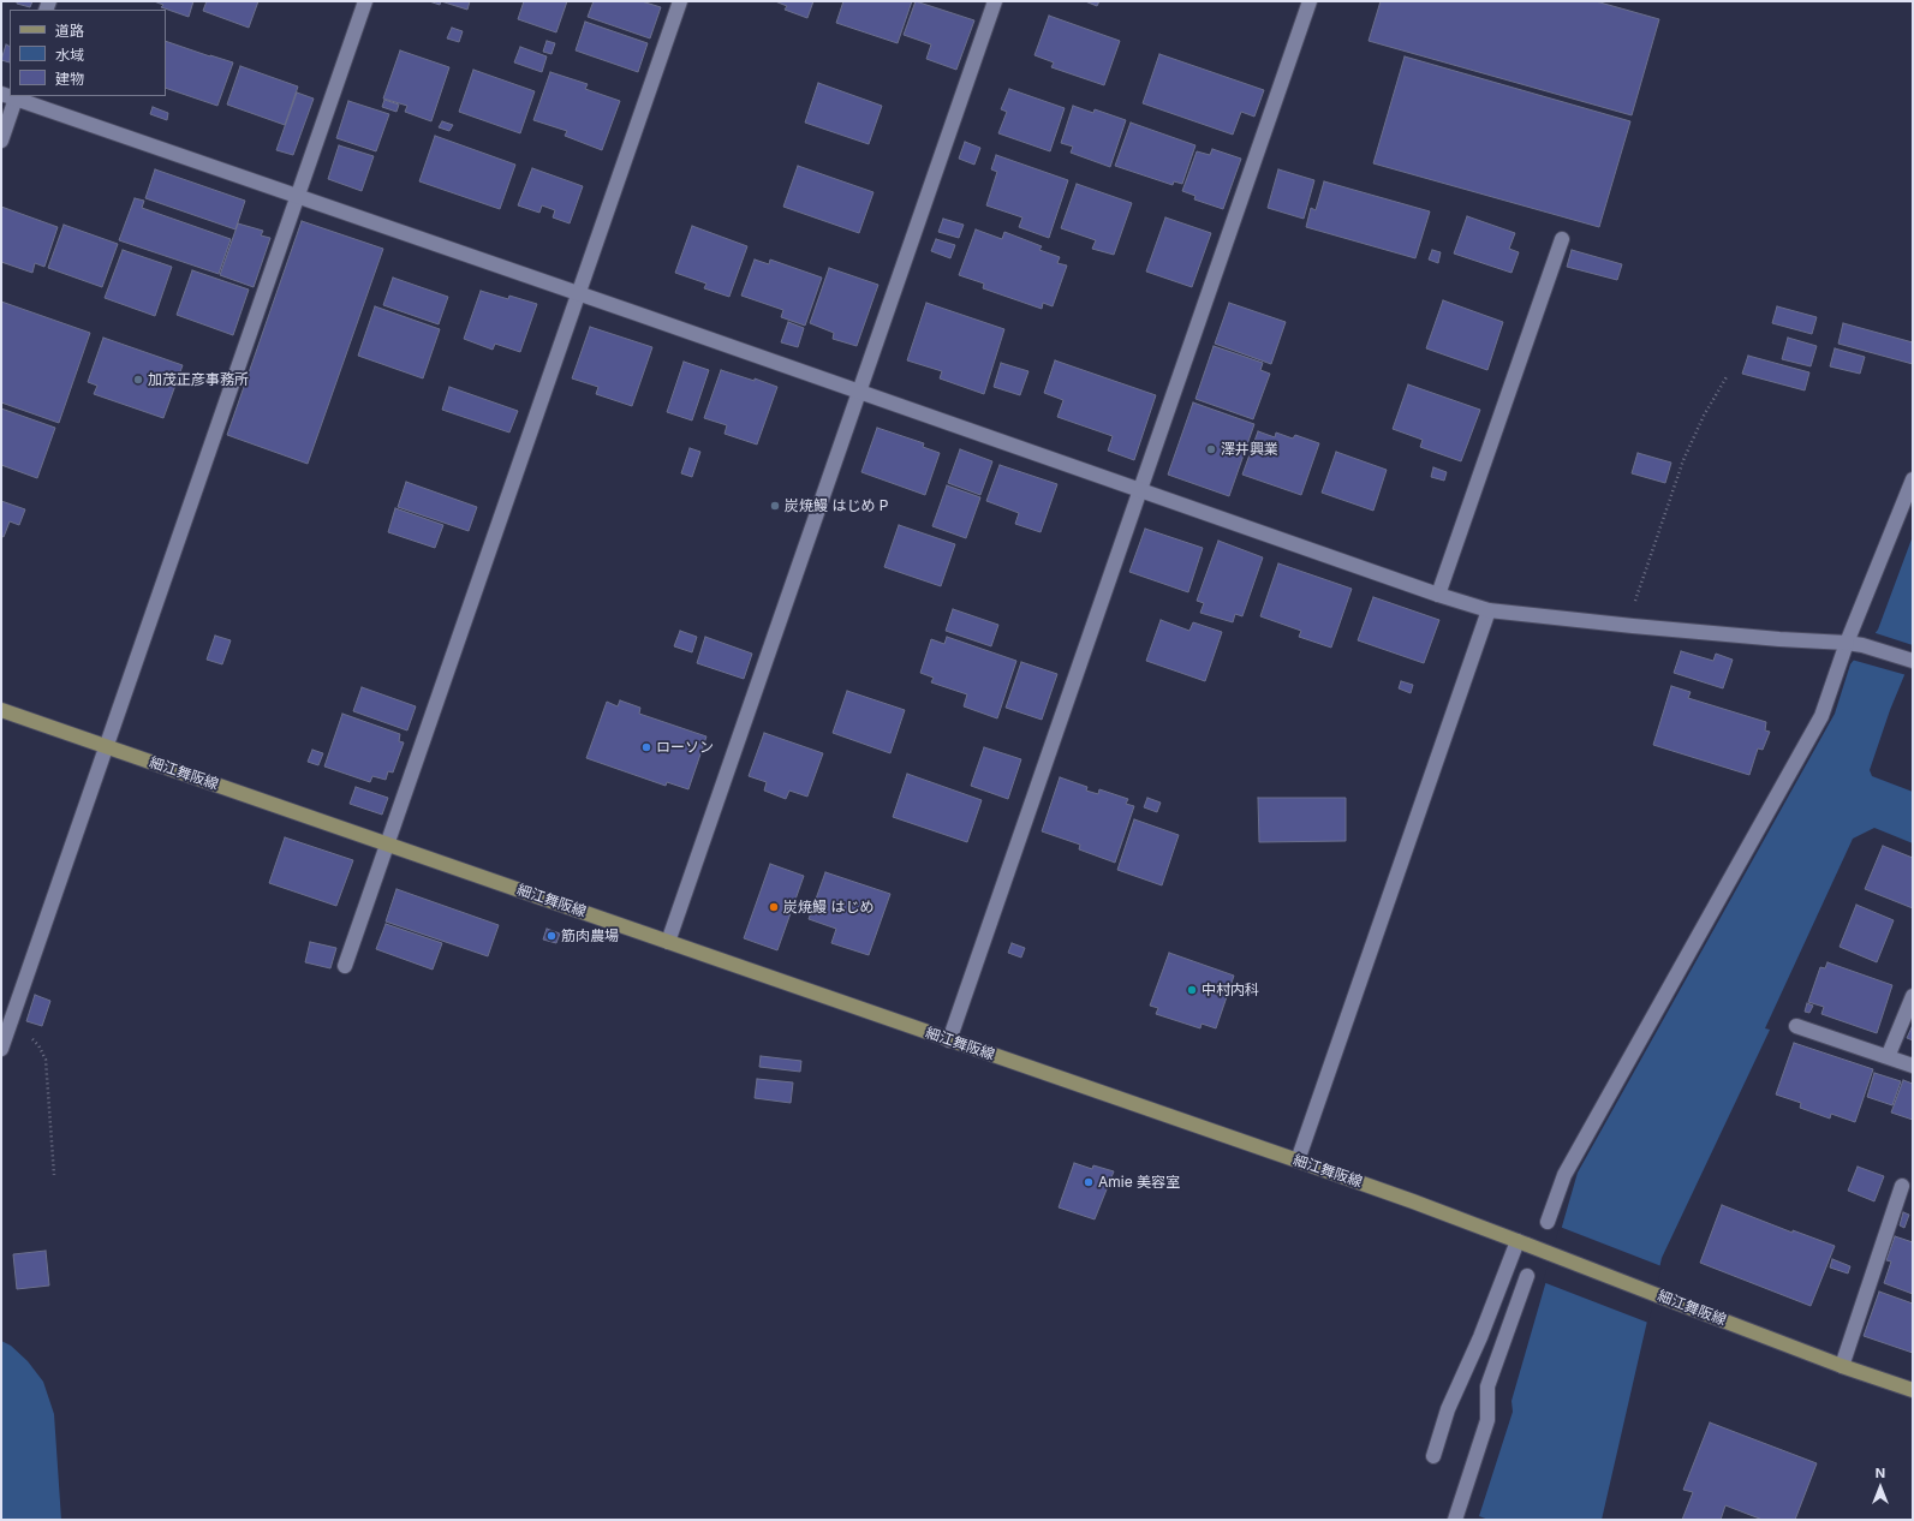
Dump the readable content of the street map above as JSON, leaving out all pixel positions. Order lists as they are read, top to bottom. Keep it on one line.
{"streets":{"main road":["細江舞阪線"]},"places":["加茂正彦事務所","澤井興業","炭焼鰻 はじめ P","ローソン","炭焼鰻 はじめ","筋肉農場","中村内科","Amie 美容室"],"legend":["道路","水域","建物"],"north":"top"}
